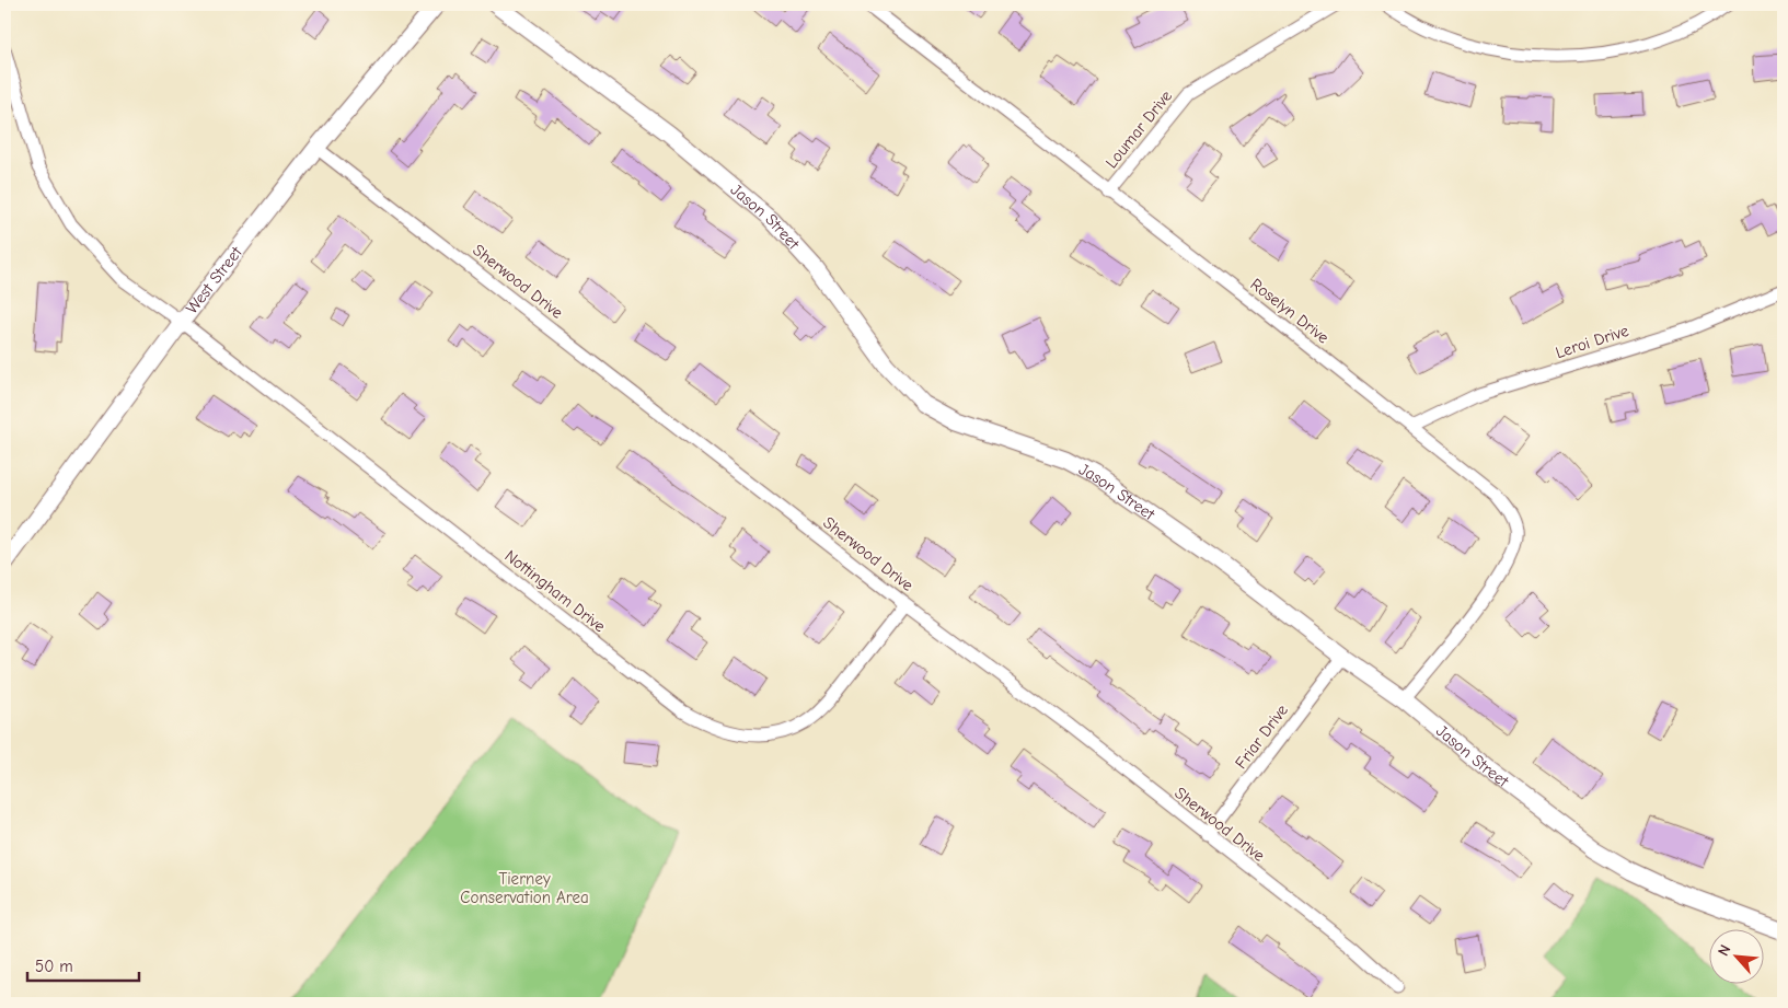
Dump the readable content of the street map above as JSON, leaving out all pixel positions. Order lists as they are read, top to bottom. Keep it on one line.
{"streets":{"street":["Loumar Drive","Jason Street","West Street","Sherwood Drive","Roselyn Drive","Leroi Drive","Nottingham Drive","Friar Drive"]},"crossings":[["Loumar Drive","Roselyn Drive"],["Jason Street","Roselyn Drive"],["Jason Street","Friar Drive"],["West Street","Sherwood Drive"],["West Street","Nottingham Drive"],["Sherwood Drive","Nottingham Drive"],["Sherwood Drive","Friar Drive"],["Roselyn Drive","Leroi Drive"]],"parks":["Tierney Conservation Area"],"scale_bar":"50 m","north":"top left"}
